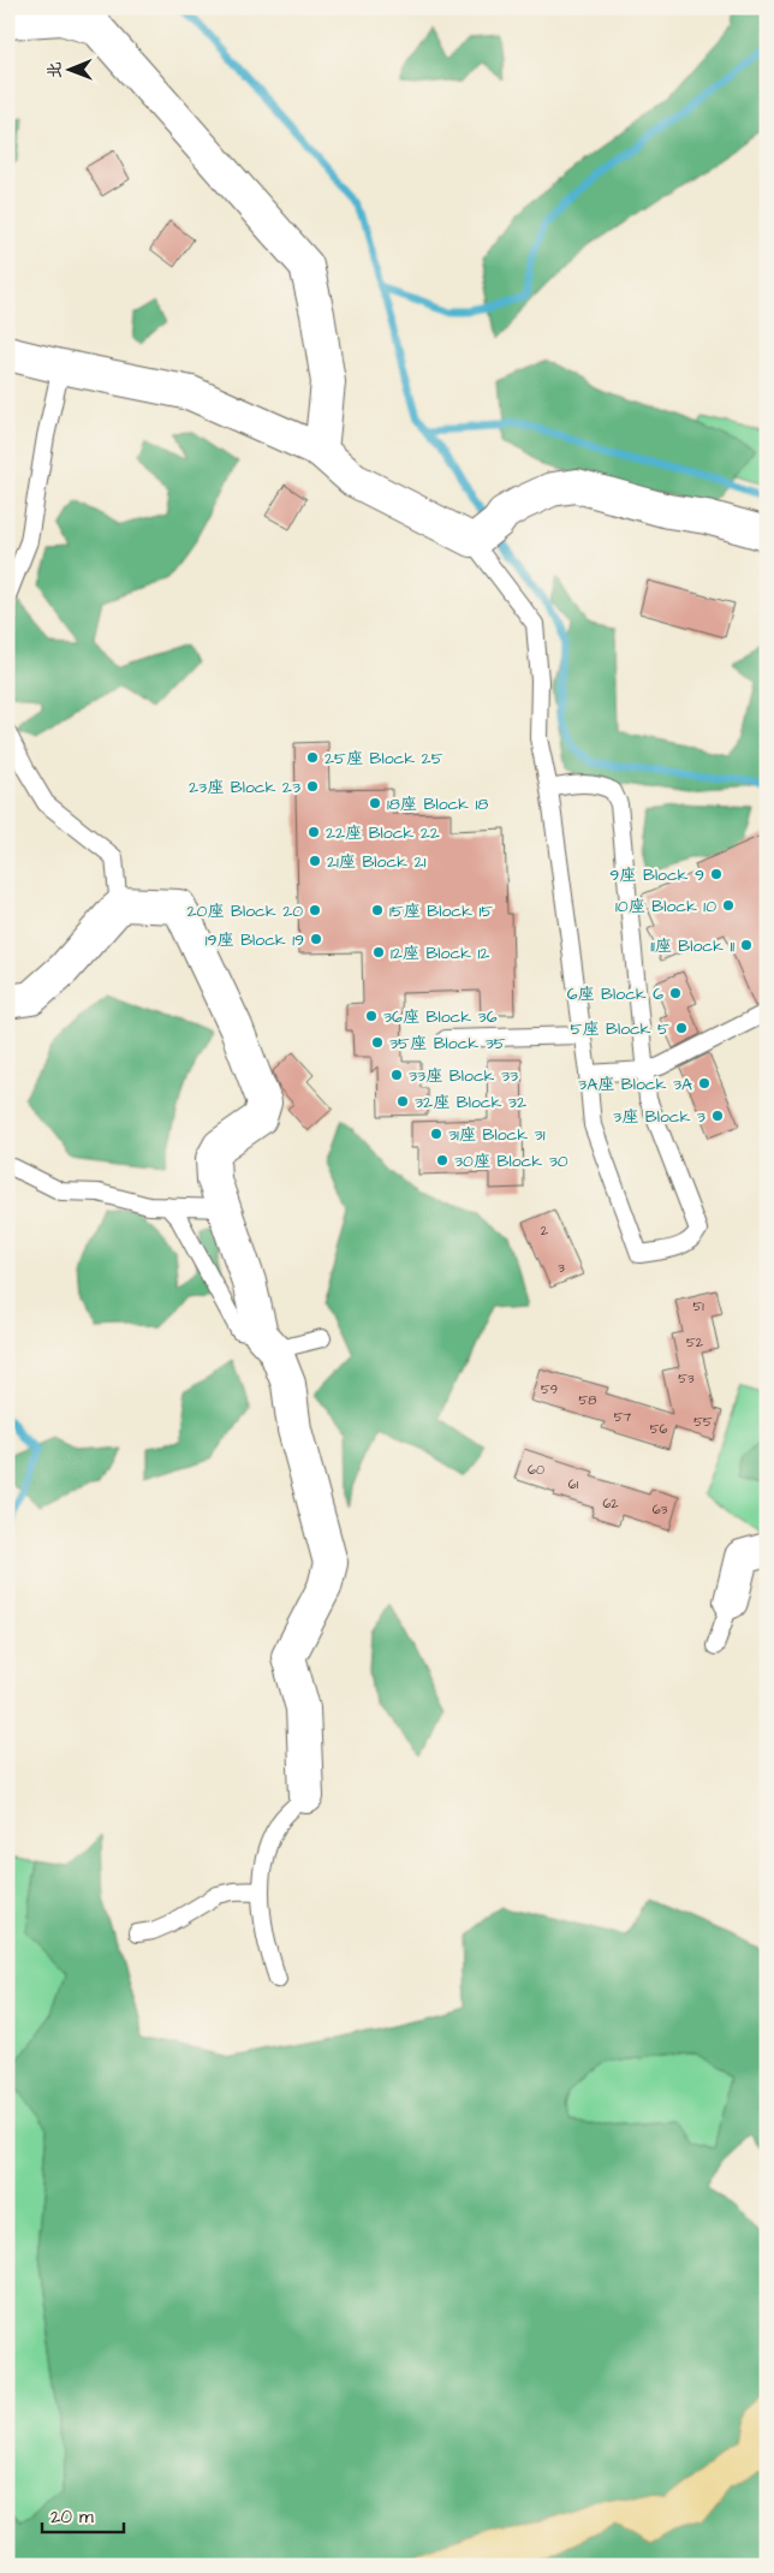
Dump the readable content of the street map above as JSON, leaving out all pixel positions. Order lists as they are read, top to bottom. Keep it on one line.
{"places":["25座 Block 25","23座 Block 23","18座 Block 18","22座 Block 22","21座 Block 21","9座 Block 9","10座 Block 10","20座 Block 20","15座 Block 15","19座 Block 19","11座 Block 11","12座 Block 12","6座 Block 6","36座 Block 36","5座 Block 5","35座 Block 35","33座 Block 33","3A座 Block 3A","32座 Block 32","3座 Block 3","31座 Block 31","30座 Block 30"],"house_numbers":["2","3","51","52","53","59","58","57","55","56","60","61","62","63"],"scale_bar":"20 m","north":"left"}
